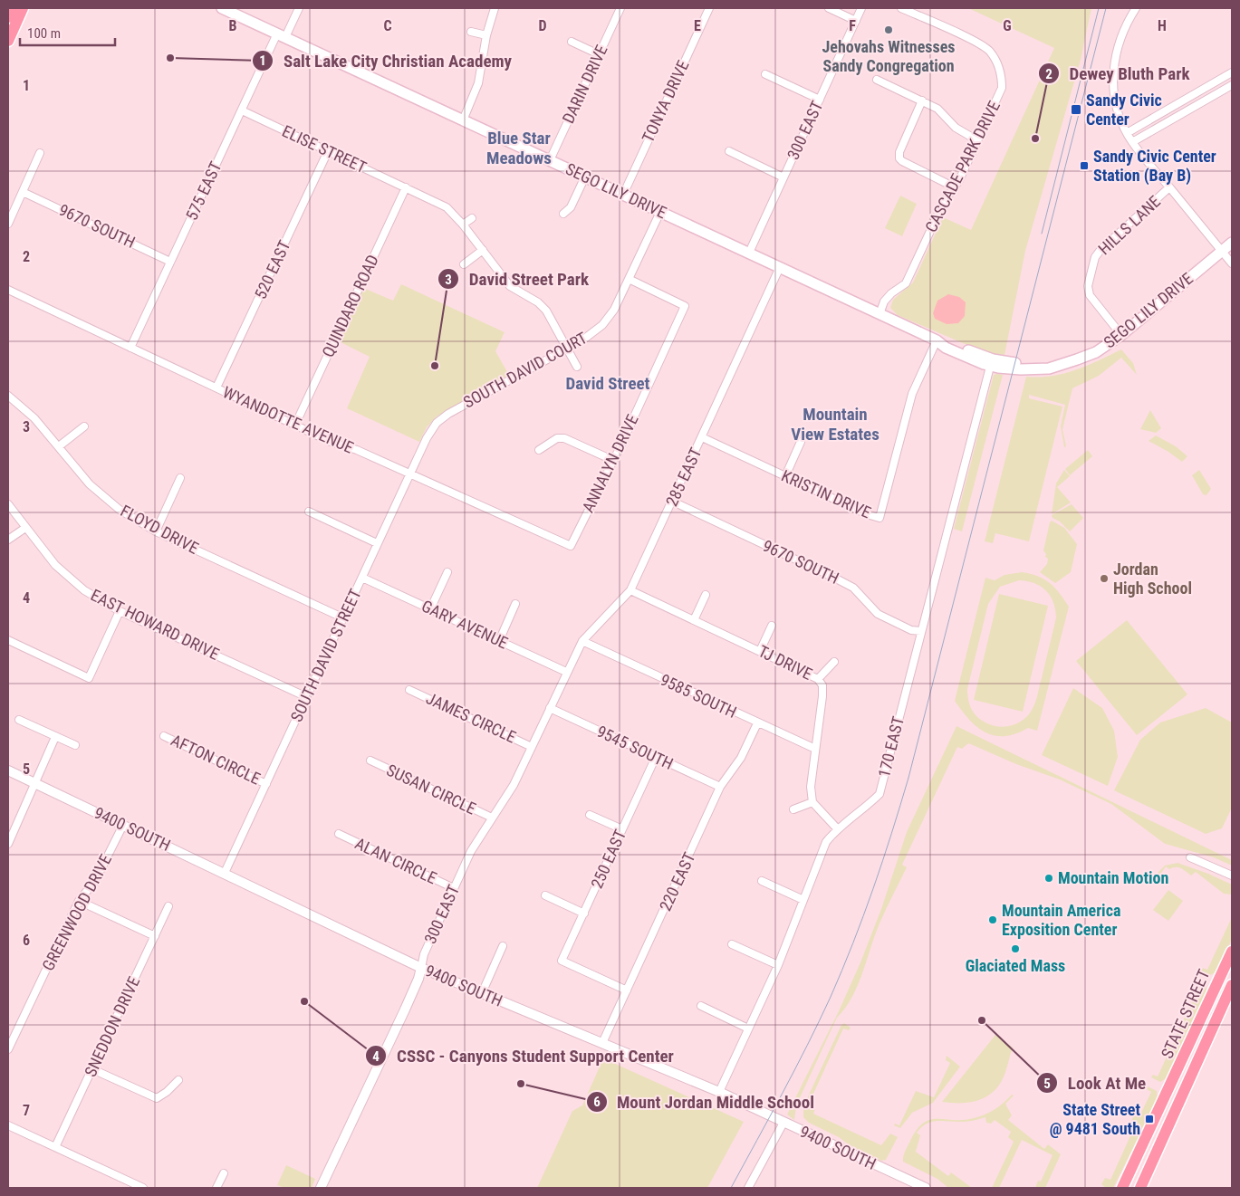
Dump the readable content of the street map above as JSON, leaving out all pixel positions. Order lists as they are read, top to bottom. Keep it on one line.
{"streets":{"main road":["SEGO LILY DRIVE","STATE STREET"],"street":["DARIN DRIVE","TONYA DRIVE","300 EAST","ELISE STREET","CASCADE PARK DRIVE","575 EAST","HILLS LANE","9670 SOUTH","520 EAST","QUINDARO ROAD","SOUTH DAVID COURT","WYANDOTTE AVENUE","ANNALYN DRIVE","285 EAST","KRISTIN DRIVE","FLOYD DRIVE","EAST HOWARD DRIVE","GARY AVENUE","SOUTH DAVID STREET","TJ DRIVE","9585 SOUTH","JAMES CIRCLE","170 EAST","9545 SOUTH","AFTON CIRCLE","SUSAN CIRCLE","9400 SOUTH","250 EAST","ALAN CIRCLE","220 EAST","GREENWOOD DRIVE","SNEDDON DRIVE"]},"crossings":[["DARIN DRIVE","SEGO LILY DRIVE"],["TONYA DRIVE","SEGO LILY DRIVE"],["300 EAST","SEGO LILY DRIVE"],["300 EAST","285 EAST"],["300 EAST","GARY AVENUE"],["300 EAST","JAMES CIRCLE"],["300 EAST","9545 SOUTH"],["300 EAST","SUSAN CIRCLE"],["300 EAST","9400 SOUTH"],["300 EAST","ALAN CIRCLE"],["ELISE STREET","575 EAST"],["ELISE STREET","520 EAST"],["ELISE STREET","QUINDARO ROAD"],["ELISE STREET","SOUTH DAVID COURT"],["CASCADE PARK DRIVE","SEGO LILY DRIVE"],["575 EAST","SEGO LILY DRIVE"],["575 EAST","9670 SOUTH"],["575 EAST","WYANDOTTE AVENUE"],["SEGO LILY DRIVE","HILLS LANE"],["SEGO LILY DRIVE","285 EAST"],["SEGO LILY DRIVE","KRISTIN DRIVE"],["SEGO LILY DRIVE","170 EAST"],["9670 SOUTH","285 EAST"],["9670 SOUTH","170 EAST"],["520 EAST","WYANDOTTE AVENUE"],["QUINDARO ROAD","WYANDOTTE AVENUE"],["SOUTH DAVID COURT","ANNALYN DRIVE"],["SOUTH DAVID COURT","SOUTH DAVID STREET"],["WYANDOTTE AVENUE","ANNALYN DRIVE"],["WYANDOTTE AVENUE","SOUTH DAVID STREET"],["285 EAST","KRISTIN DRIVE"],["285 EAST","GARY AVENUE"],["285 EAST","TJ DRIVE"],["285 EAST","9585 SOUTH"],["FLOYD DRIVE","SOUTH DAVID STREET"],["EAST HOWARD DRIVE","SOUTH DAVID STREET"],["GARY AVENUE","SOUTH DAVID STREET"],["SOUTH DAVID STREET","AFTON CIRCLE"],["SOUTH DAVID STREET","9400 SOUTH"],["TJ DRIVE","9585 SOUTH"],["9585 SOUTH","220 EAST"],["170 EAST","9400 SOUTH"],["9545 SOUTH","250 EAST"],["9545 SOUTH","220 EAST"],["9400 SOUTH","220 EAST"],["9400 SOUTH","GREENWOOD DRIVE"],["250 EAST","220 EAST"]],"districts":["Blue Star Meadows","David Street","Mountain View Estates"],"places":{"other":["Jehovahs Witnesses Sandy Congregation","Salt Lake City Christian Academy","Dewey Bluth Park","David Street Park","Jordan High School","Mountain Motion","Mountain America Exposition Center","Glaciated Mass","CSSC - Canyons Student Support Center","Look At Me","Mount Jordan Middle School"],"transit":["Sandy Civic Center","Sandy Civic Center Station (Bay B)","State Street @ 9481 South"]},"scale_bar":"100 m","grid":{"columns":["B","C","D","E","F","G","H"],"rows":["1","2","3","4","5","6","7"]}}
